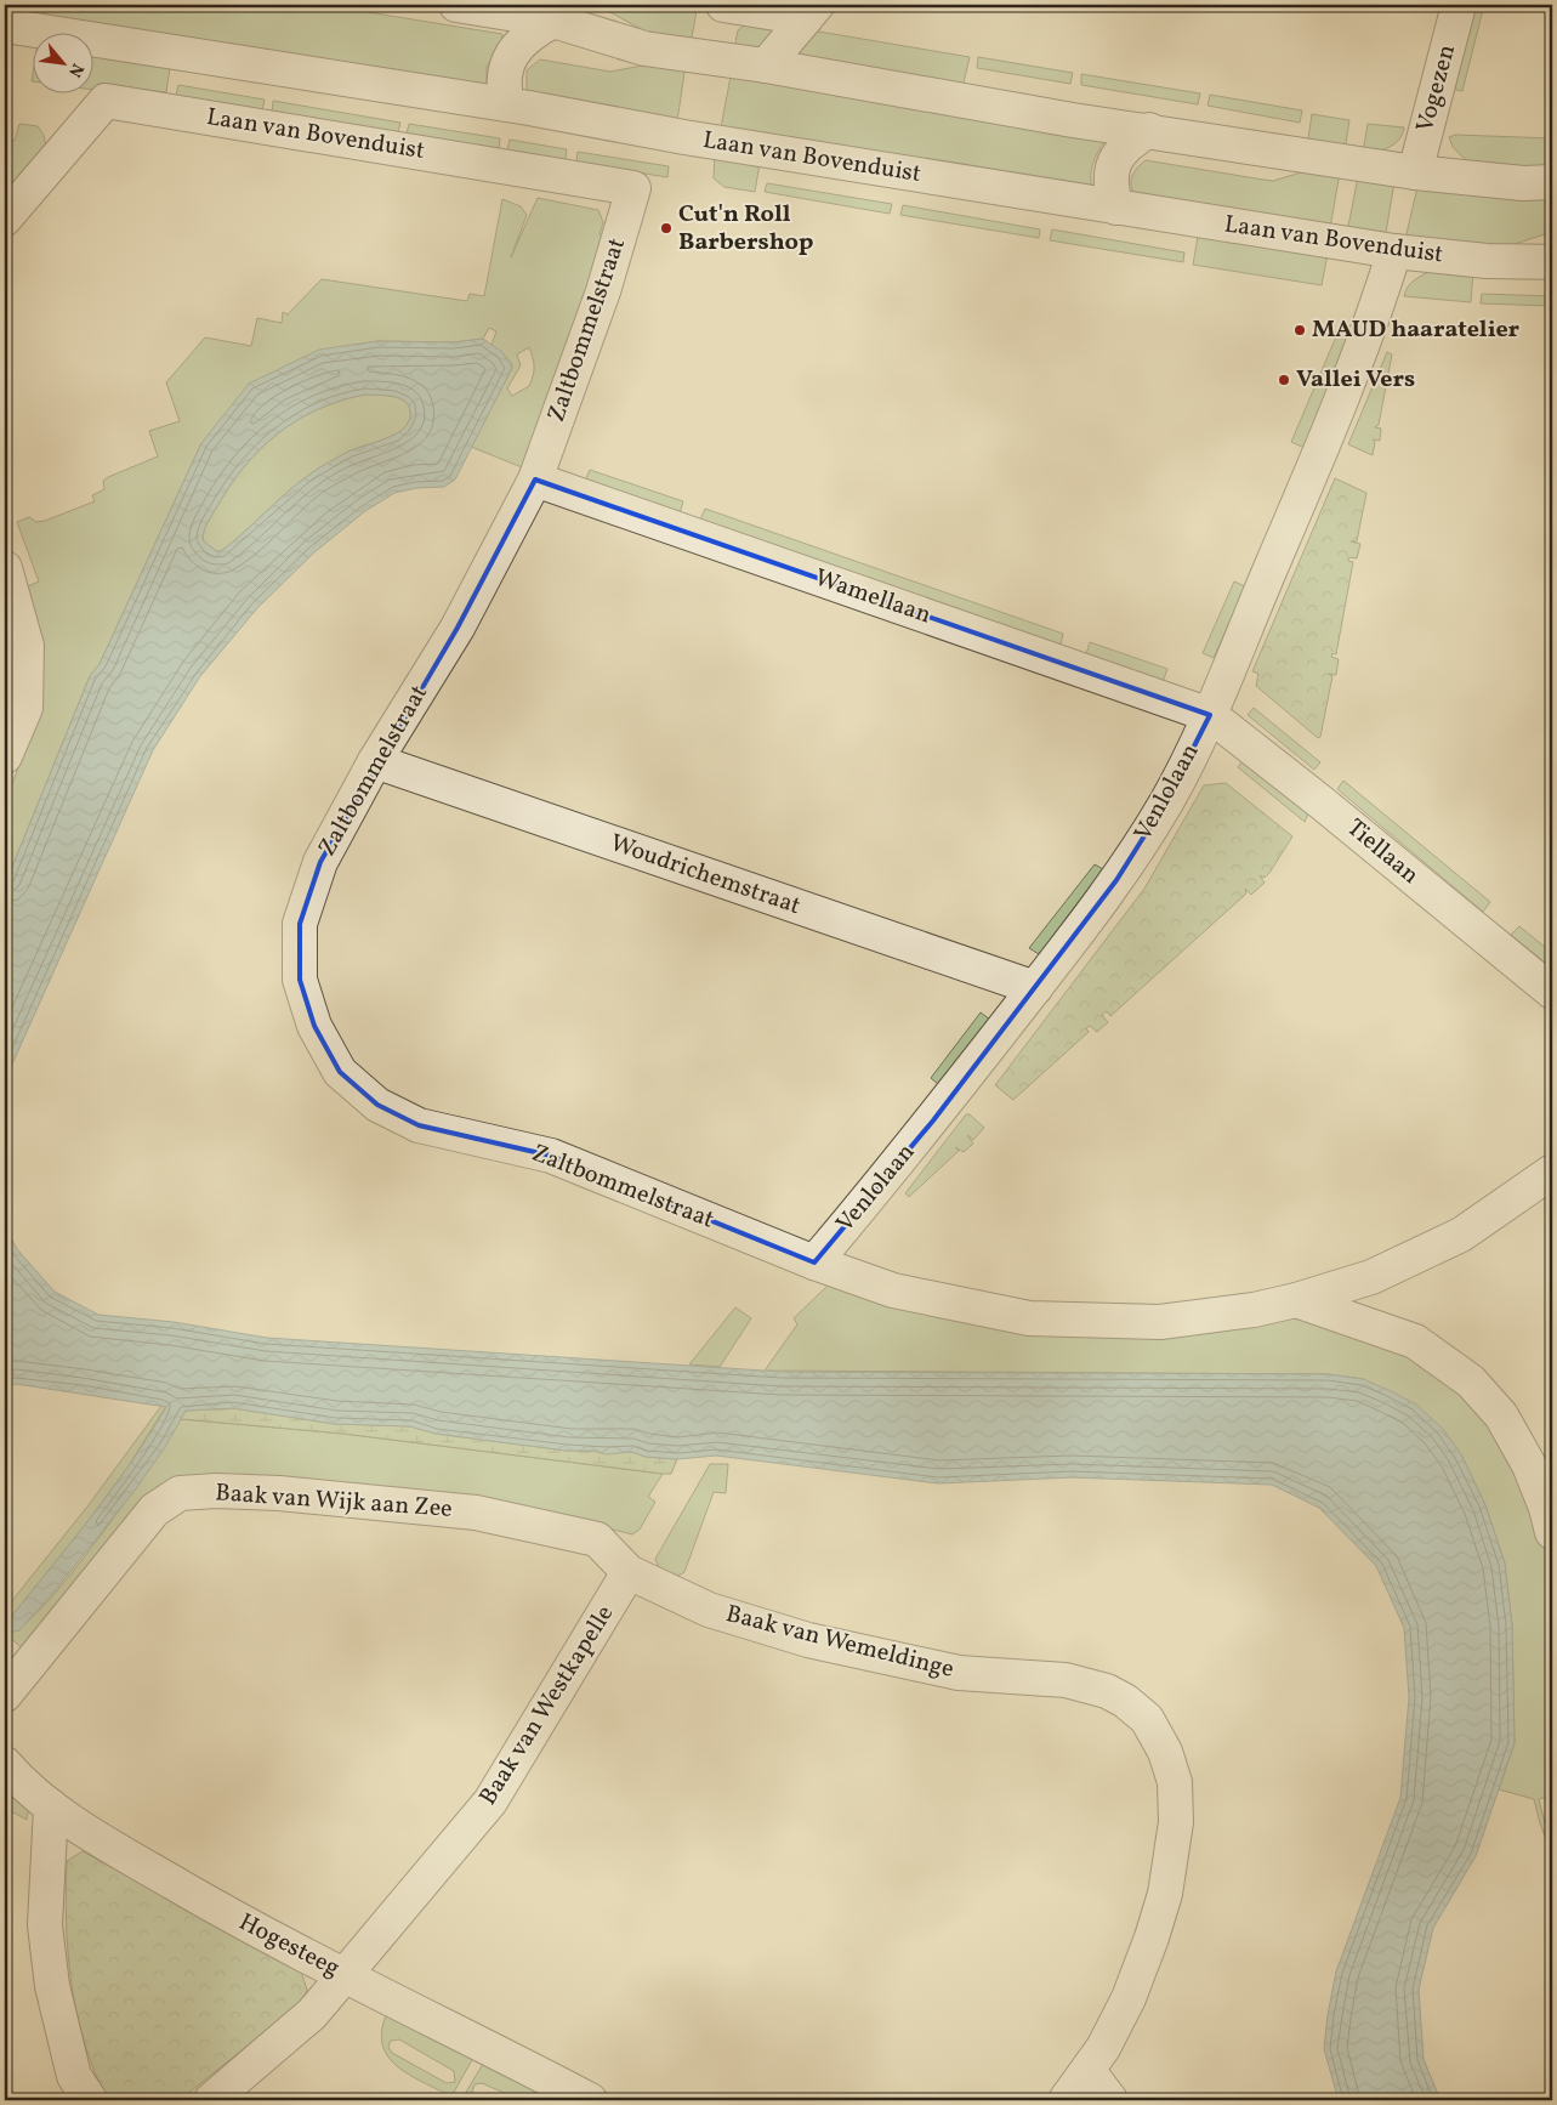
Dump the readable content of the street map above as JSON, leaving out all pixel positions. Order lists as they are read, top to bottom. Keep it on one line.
{"streets":{"street":["Vogezen","Laan van Bovenduist","Zaltbommelstraat","Wamellaan","Venlolaan","Tiellaan","Woudrichemstraat","Baak van Wijk aan Zee","Baak van Wemeldinge","Baak van Westkapelle","Hogesteeg"]},"crossings":[["Laan van Bovenduist","Zaltbommelstraat"],["Laan van Bovenduist","Venlolaan"],["Zaltbommelstraat","Wamellaan"],["Zaltbommelstraat","Venlolaan"],["Zaltbommelstraat","Woudrichemstraat"],["Wamellaan","Venlolaan"],["Wamellaan","Tiellaan"],["Venlolaan","Tiellaan"],["Venlolaan","Woudrichemstraat"],["Baak van Wijk aan Zee","Baak van Wemeldinge"],["Baak van Wijk aan Zee","Baak van Westkapelle"],["Baak van Wemeldinge","Baak van Westkapelle"],["Baak van Westkapelle","Hogesteeg"]],"places":["Cut'n Roll Barbershop","MAUD haaratelier","Vallei Vers"],"north":"bottom right"}
